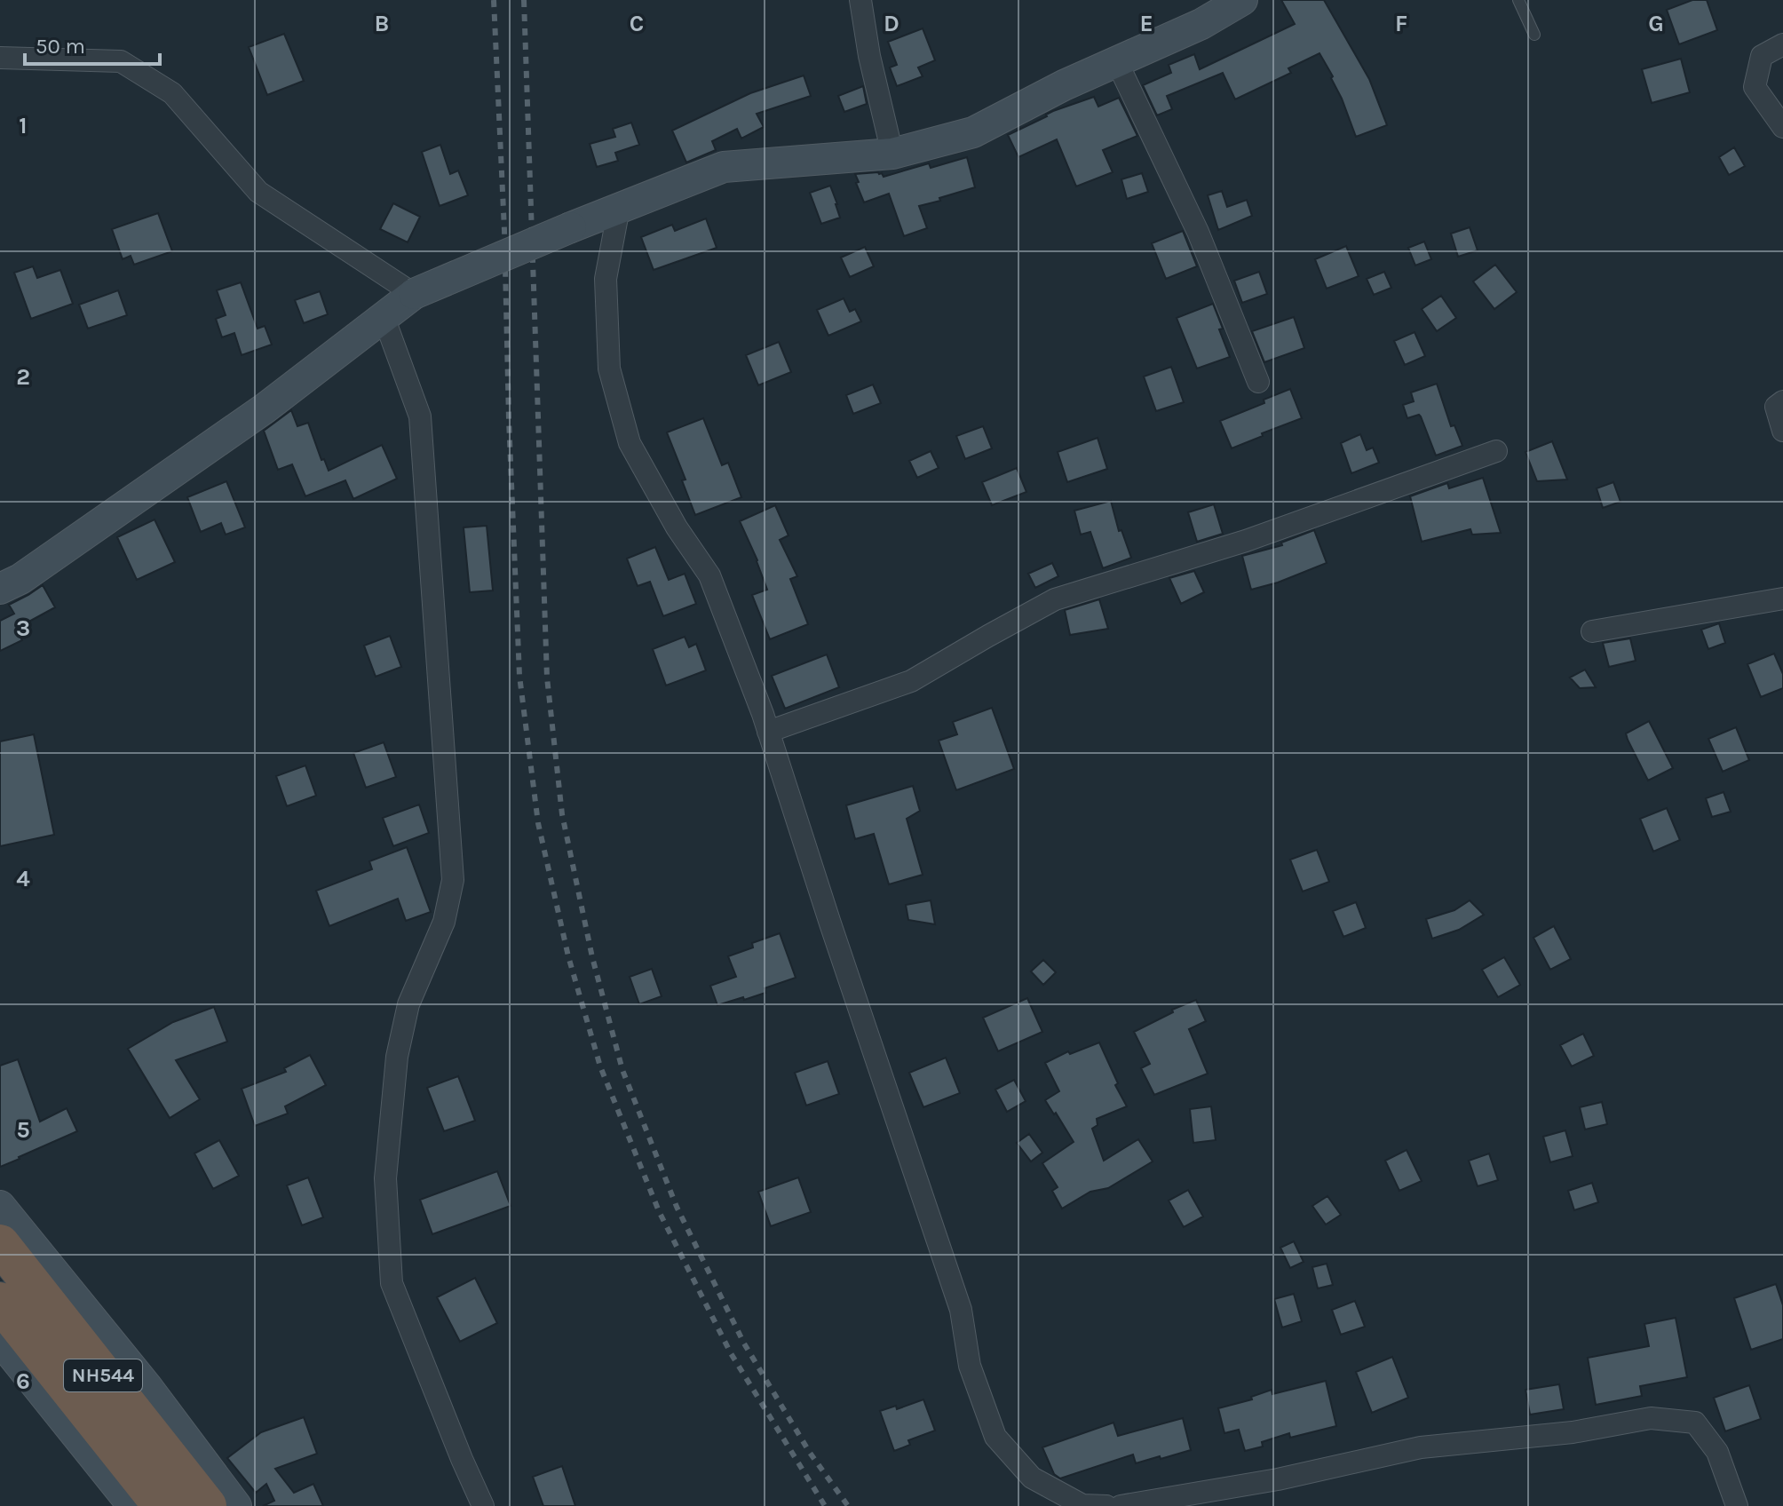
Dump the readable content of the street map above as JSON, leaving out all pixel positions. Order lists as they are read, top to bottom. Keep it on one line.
{"streets":{"highway":["NH544"]},"scale_bar":"50 m","grid":{"columns":["B","C","D","E","F","G"],"rows":["1","2","3","4","5","6"]}}
